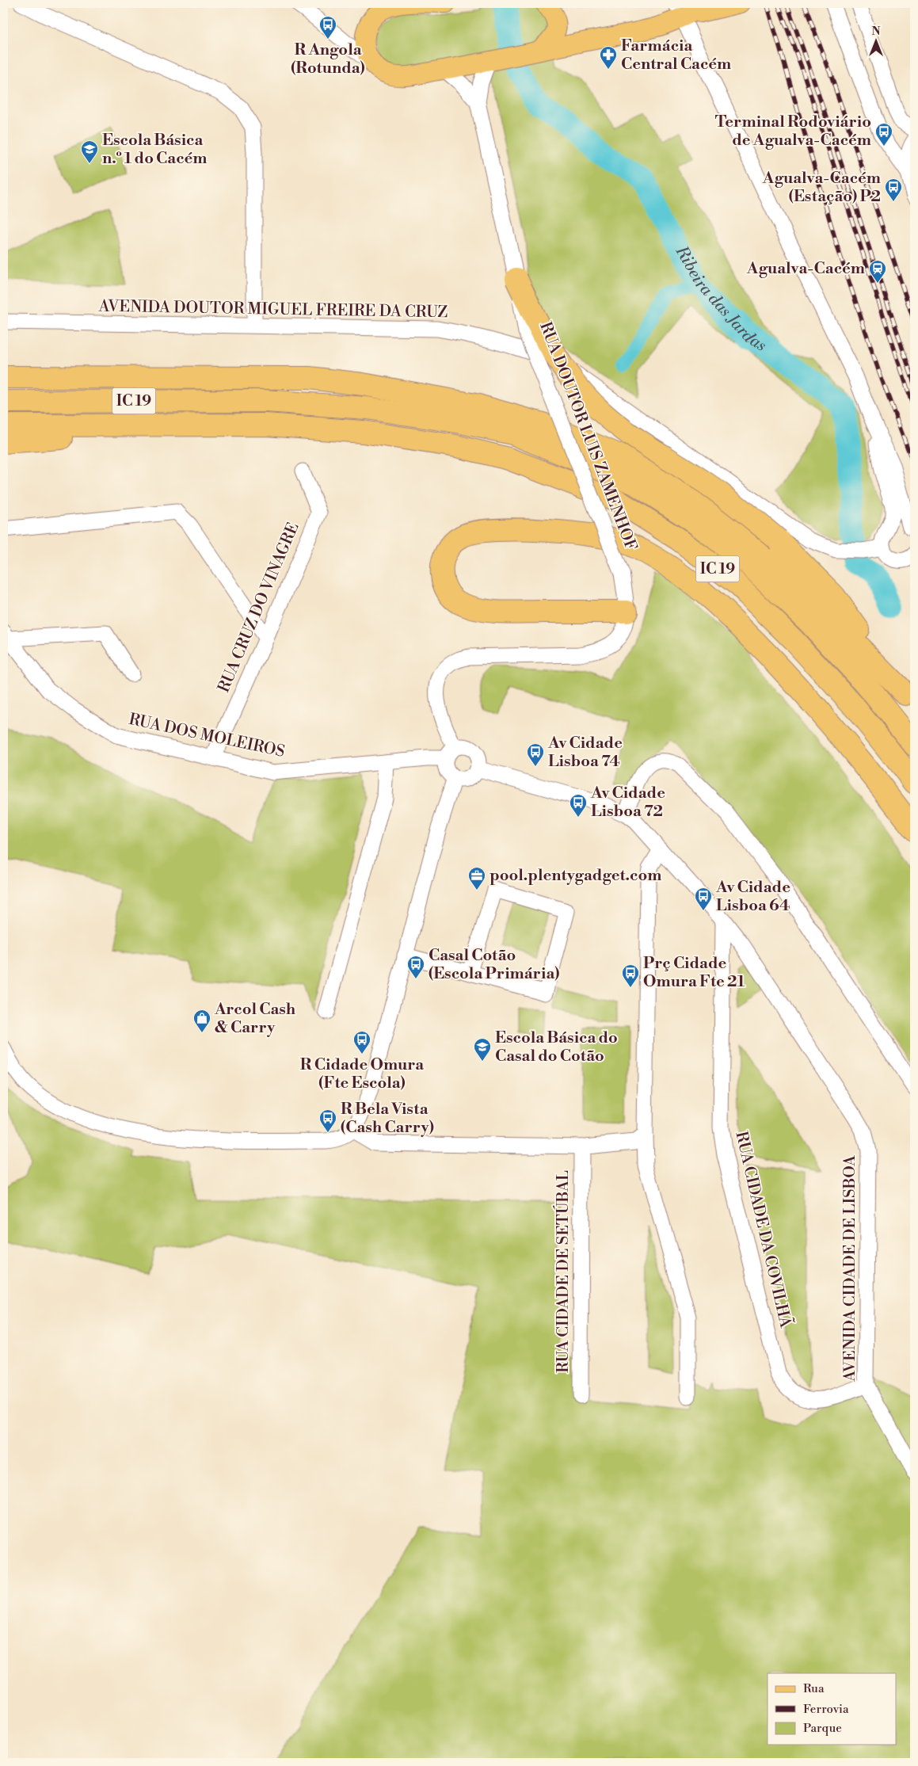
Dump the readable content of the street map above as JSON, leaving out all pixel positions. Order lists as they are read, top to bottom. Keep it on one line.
{"streets":{"highway":["IC 19"],"street":["AVENIDA DOUTOR MIGUEL FREIRE DA CRUZ","RUA DOUTOR LUIS ZAMENHOF","RUA CRUZ DO VINAGRE","RUA DOS MOLEIROS","RUA CIDADE DA COVILHÃ","AVENIDA CIDADE DE LISBOA","RUA CIDADE DE SETÚBAL"]},"crossings":[["RUA DOUTOR LUIS ZAMENHOF","RUA DOS MOLEIROS"],["RUA DOUTOR LUIS ZAMENHOF","AVENIDA CIDADE DE LISBOA"],["RUA CRUZ DO VINAGRE","RUA DOS MOLEIROS"],["RUA DOS MOLEIROS","AVENIDA CIDADE DE LISBOA"],["RUA CIDADE DA COVILHÃ","AVENIDA CIDADE DE LISBOA"]],"water":["Ribeira das Jardas"],"places":{"bus stop":["R Angola (Rotunda)","Terminal Rodoviário de Agualva-Cacém","Agualva-Cacém (Estação) P2","Av Cidade Lisboa 74","Av Cidade Lisboa 72","Av Cidade Lisboa 64","Casal Cotão (Escola Primária)","Prç Cidade Omura Fte 21","R Cidade Omura (Fte Escola)","R Bela Vista (Cash Carry)"],"pharmacy":["Farmácia Central Cacém"],"school or university":["Escola Básica n.º 1 do Cacém","Escola Básica do Casal do Cotão"],"station":["Agualva-Cacém"],"office":["pool.plentygadget.com"],"shop":["Arcol Cash & Carry"]},"legend":["Rua","Ferrovia","Parque"],"north":"top"}
